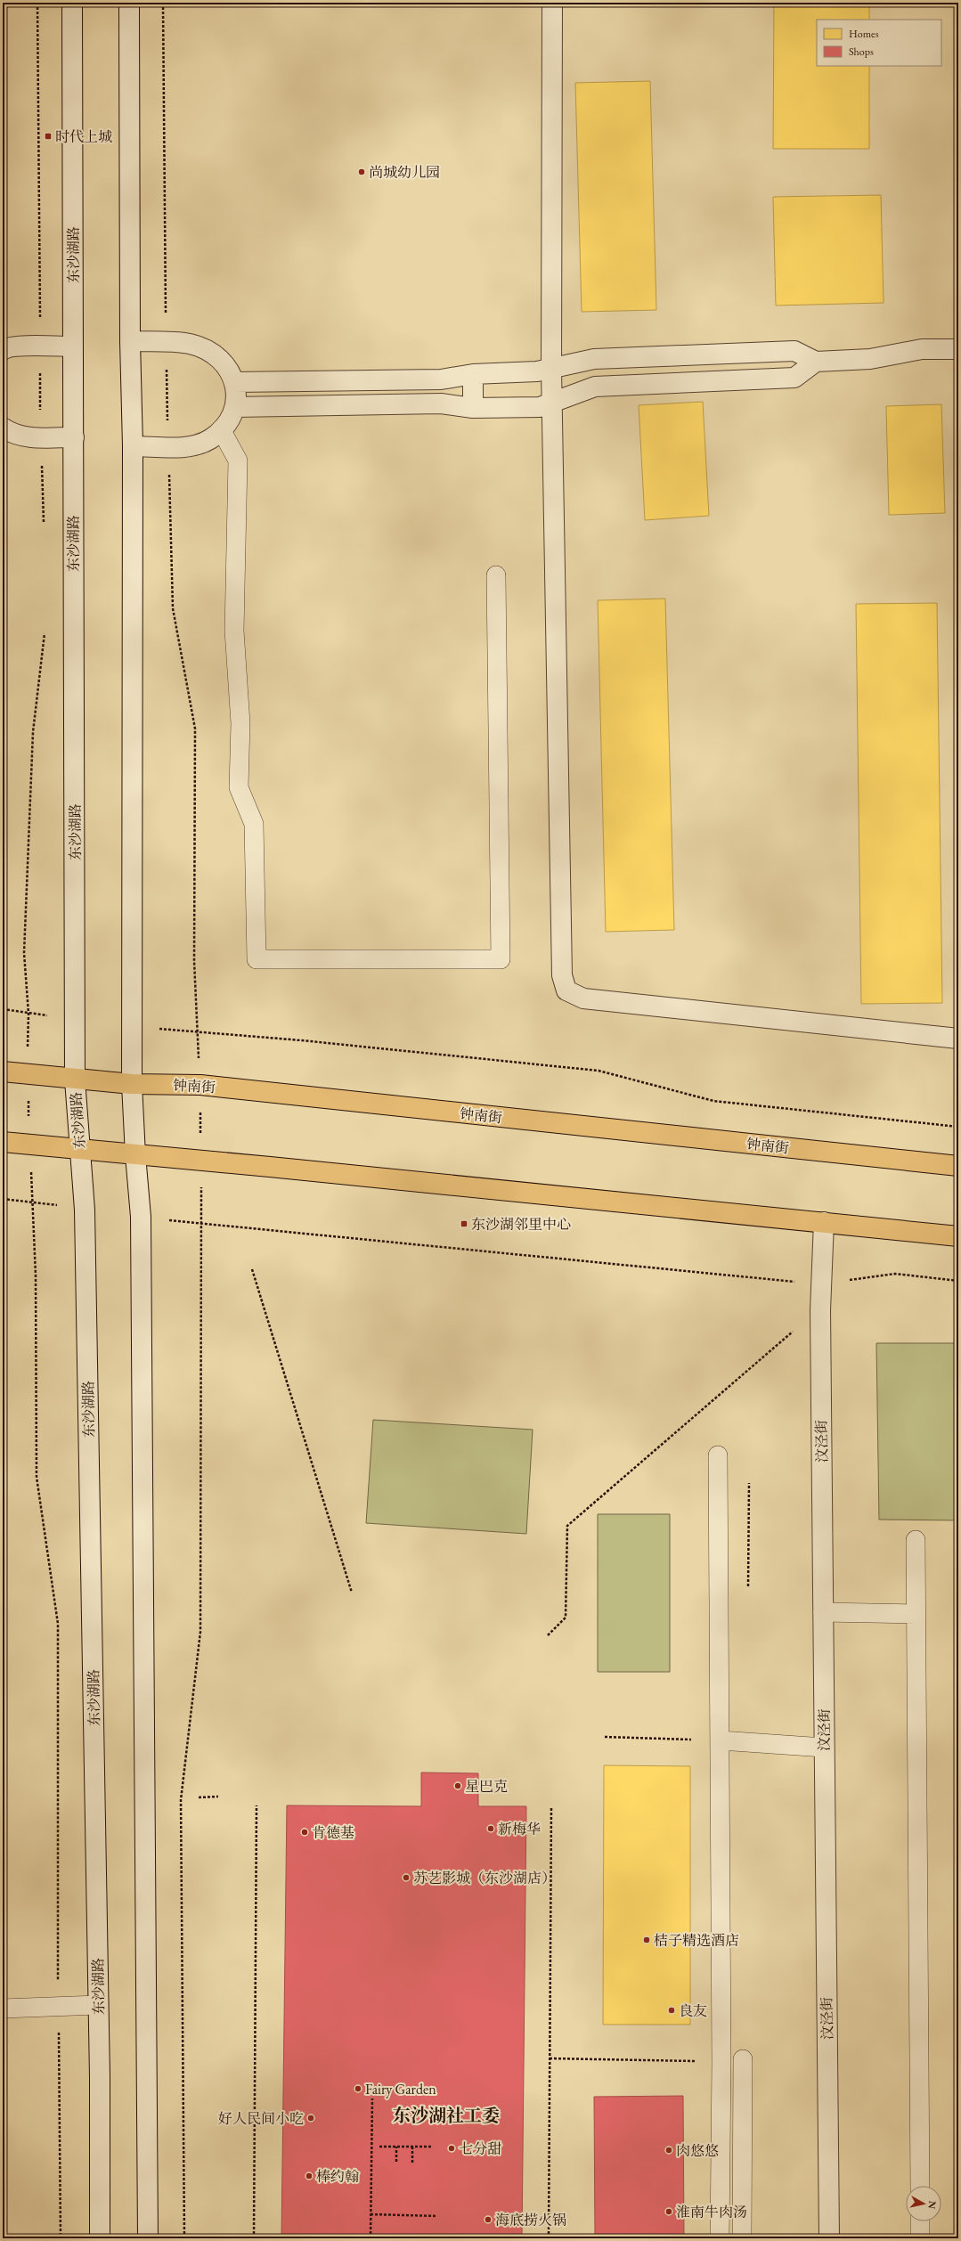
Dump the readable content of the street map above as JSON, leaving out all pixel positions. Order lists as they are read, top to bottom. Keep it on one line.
{"streets":{"main road":["东沙湖路","钟南街","汶泾街"]},"crossings":[["东沙湖路","钟南街"]],"districts":["东沙湖社工委"],"places":{"transit":["时代上城","东沙湖邻里中心"],"other":["尚城幼儿园","星巴克","新梅华","肯德基","苏艺影城（东沙湖店）","桔子精选酒店","良友","Fairy Garden","好人民间小吃","七分甜","肉悠悠","棒约翰","淮南牛肉汤","海底捞火锅"]},"legend":["Homes","Shops"],"north":"right"}
